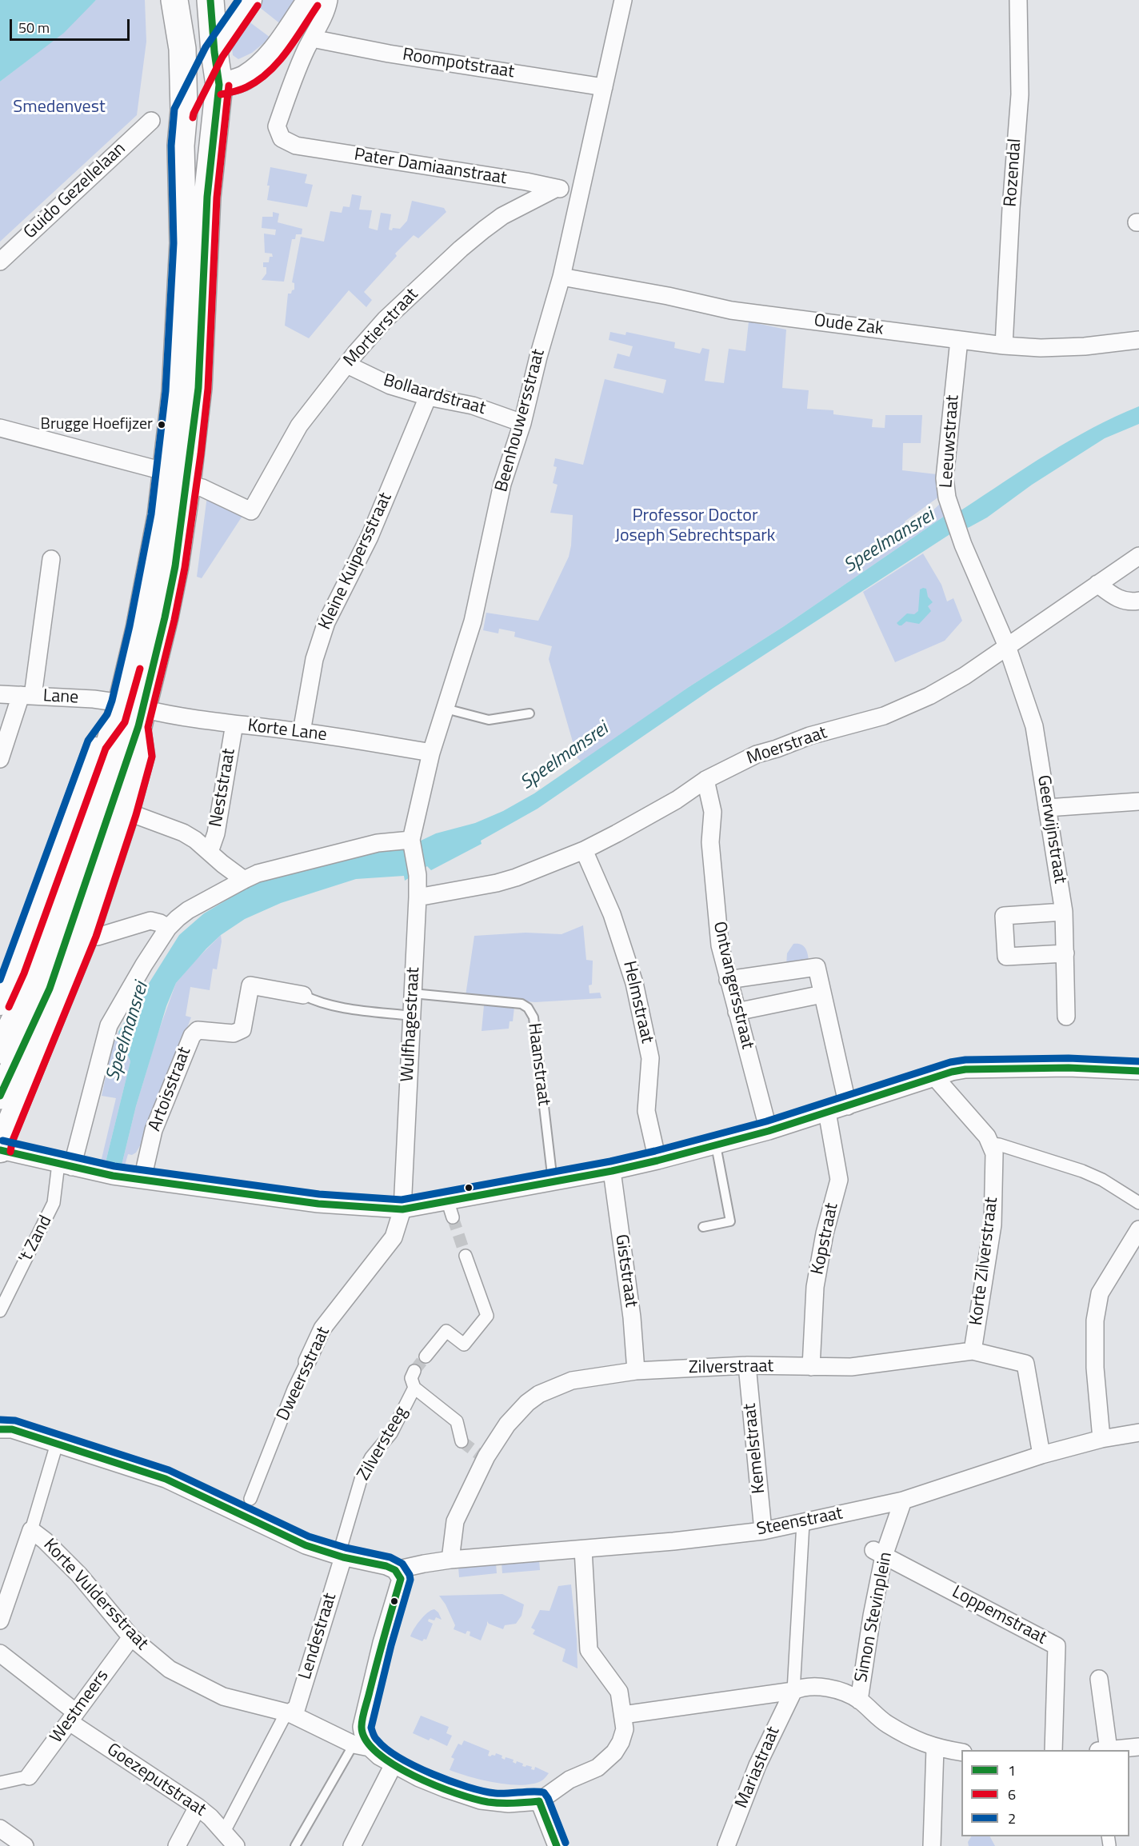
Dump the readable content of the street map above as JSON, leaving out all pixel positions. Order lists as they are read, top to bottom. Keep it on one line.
{"streets":{"street":["Roompotstraat","Pater Damiaanstraat","Rozendal","Guido Gezellelaan","Oude Zak","Mortierstraat","Bollaardstraat","Beenhouwersstraat","Leeuwstraat","Kleine Kuipersstraat","Lane","Korte Lane","Moerstraat","Neststraat","Geerwijnstraat","Ontvangersstraat","Helmstraat","Wulfhagestraat","Artoisstraat","Kopstraat","'t Zand","Korte Zilverstraat","Giststraat","Zilverstraat","Dweersstraat","Zilversteeg","Kemelstraat","Steenstraat","Korte Vuldersstraat","Loppemstraat","Simon Stevinplein","Lendestraat","Westmeers","Mariastraat","Goezeputstraat"],"lane":["Haanstraat"]},"crossings":[["Roompotstraat","Pater Damiaanstraat"],["Roompotstraat","Beenhouwersstraat"],["Pater Damiaanstraat","Mortierstraat"],["Pater Damiaanstraat","Beenhouwersstraat"],["Rozendal","Oude Zak"],["Oude Zak","Beenhouwersstraat"],["Oude Zak","Leeuwstraat"],["Mortierstraat","Bollaardstraat"],["Bollaardstraat","Beenhouwersstraat"],["Bollaardstraat","Kleine Kuipersstraat"],["Beenhouwersstraat","Korte Lane"],["Beenhouwersstraat","Wulfhagestraat"],["Leeuwstraat","Moerstraat"],["Leeuwstraat","Geerwijnstraat"],["Kleine Kuipersstraat","Korte Lane"],["Lane","Korte Lane"],["Korte Lane","Neststraat"],["Moerstraat","Geerwijnstraat"],["Moerstraat","Ontvangersstraat"],["Moerstraat","Helmstraat"],["Moerstraat","Wulfhagestraat"],["Wulfhagestraat","Haanstraat"],["Wulfhagestraat","Dweersstraat"],["Kopstraat","Zilverstraat"],["Korte Zilverstraat","Zilverstraat"],["Giststraat","Zilverstraat"],["Zilverstraat","Kemelstraat"],["Zilverstraat","Steenstraat"],["Zilversteeg","Lendestraat"],["Kemelstraat","Steenstraat"],["Steenstraat","Simon Stevinplein"],["Korte Vuldersstraat","Lendestraat"],["Korte Vuldersstraat","Westmeers"],["Loppemstraat","Simon Stevinplein"],["Simon Stevinplein","Mariastraat"],["Westmeers","Goezeputstraat"]],"water":["Speelmansrei"],"parks":["Smedenvest","Professor Doctor Joseph Sebrechtspark"],"places":["Brugge Hoefijzer"],"lines":["transit line 1","transit line 2","transit line 6"],"legend":["1","6","2"],"scale_bar":"50 m"}
